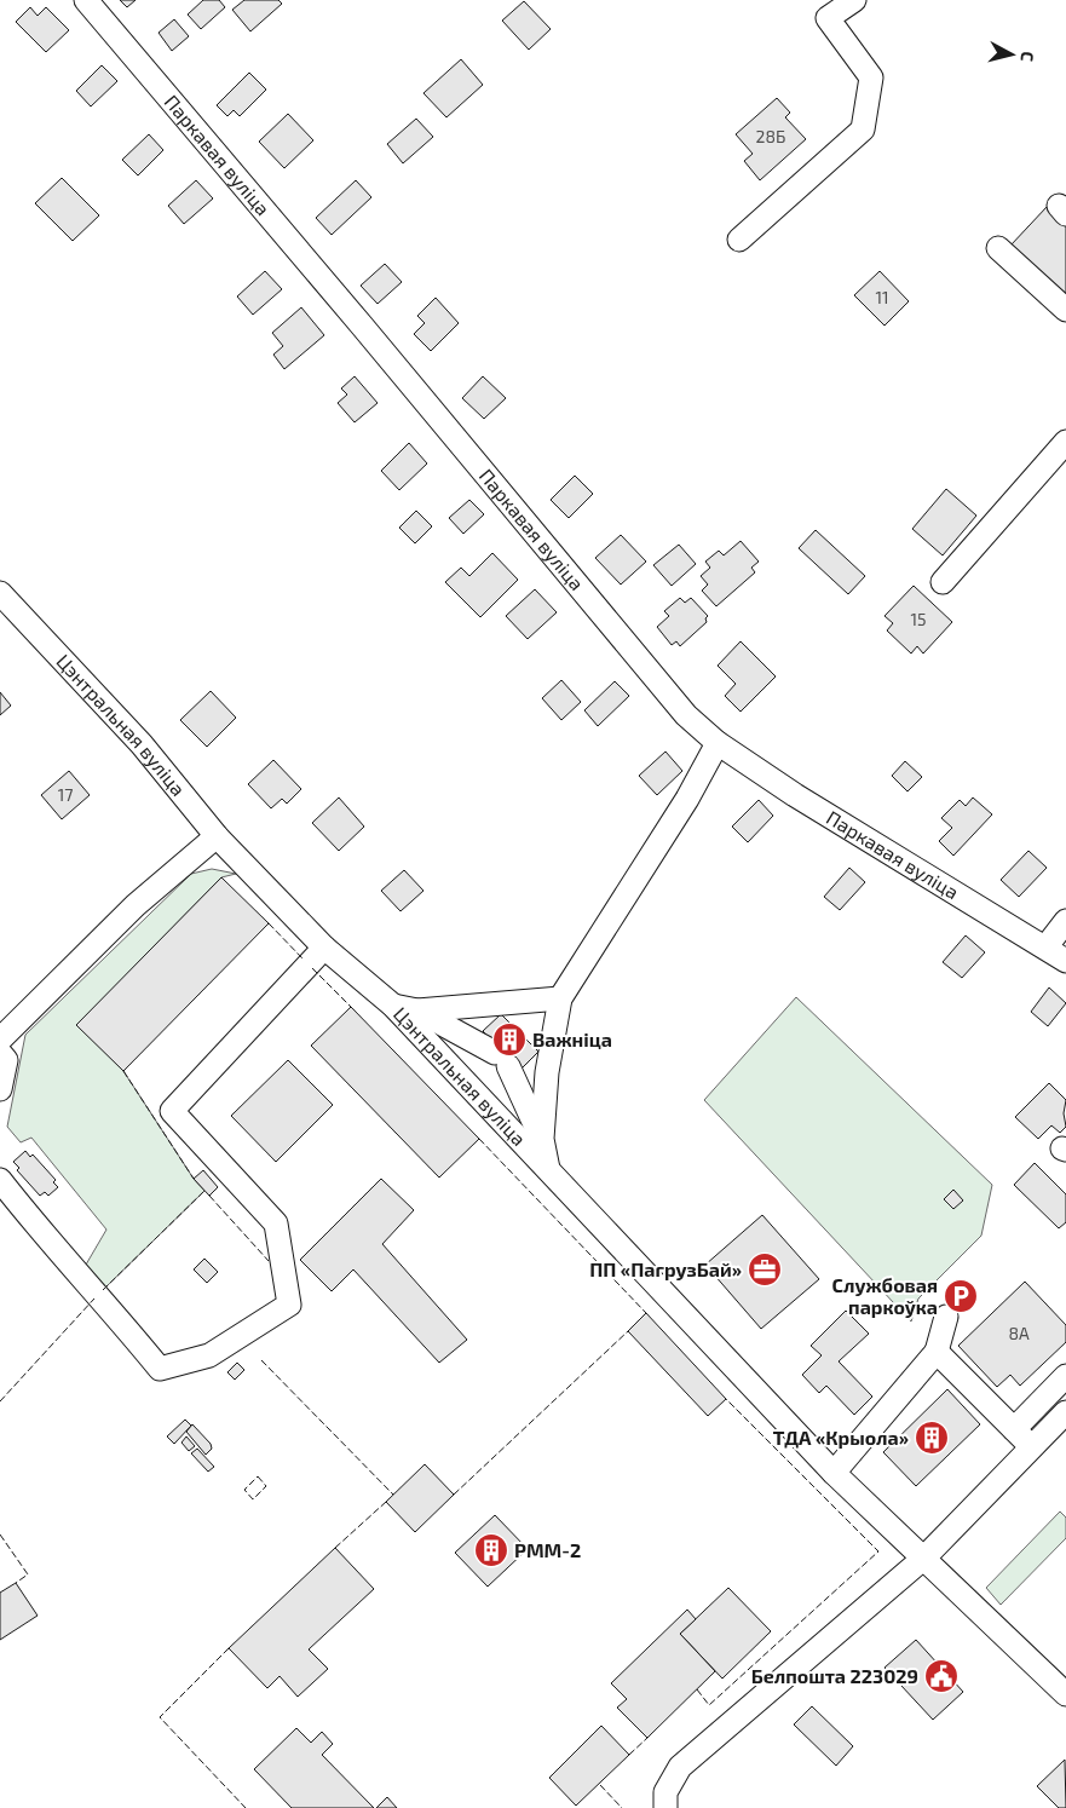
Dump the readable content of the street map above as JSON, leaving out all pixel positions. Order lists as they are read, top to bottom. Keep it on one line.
{"streets":{"street":["Паркавая вуліца","Цэнтральная вуліца"]},"places":{"building":["Важніца","ТДА «Крыола»","РММ-2"],"office":["ПП «ПагрузБай»"],"parking":["Службовая паркоўка"],"public building":["Белпошта 223029"]},"house_numbers":["28Б","11","15","17","8А"],"north":"right"}
